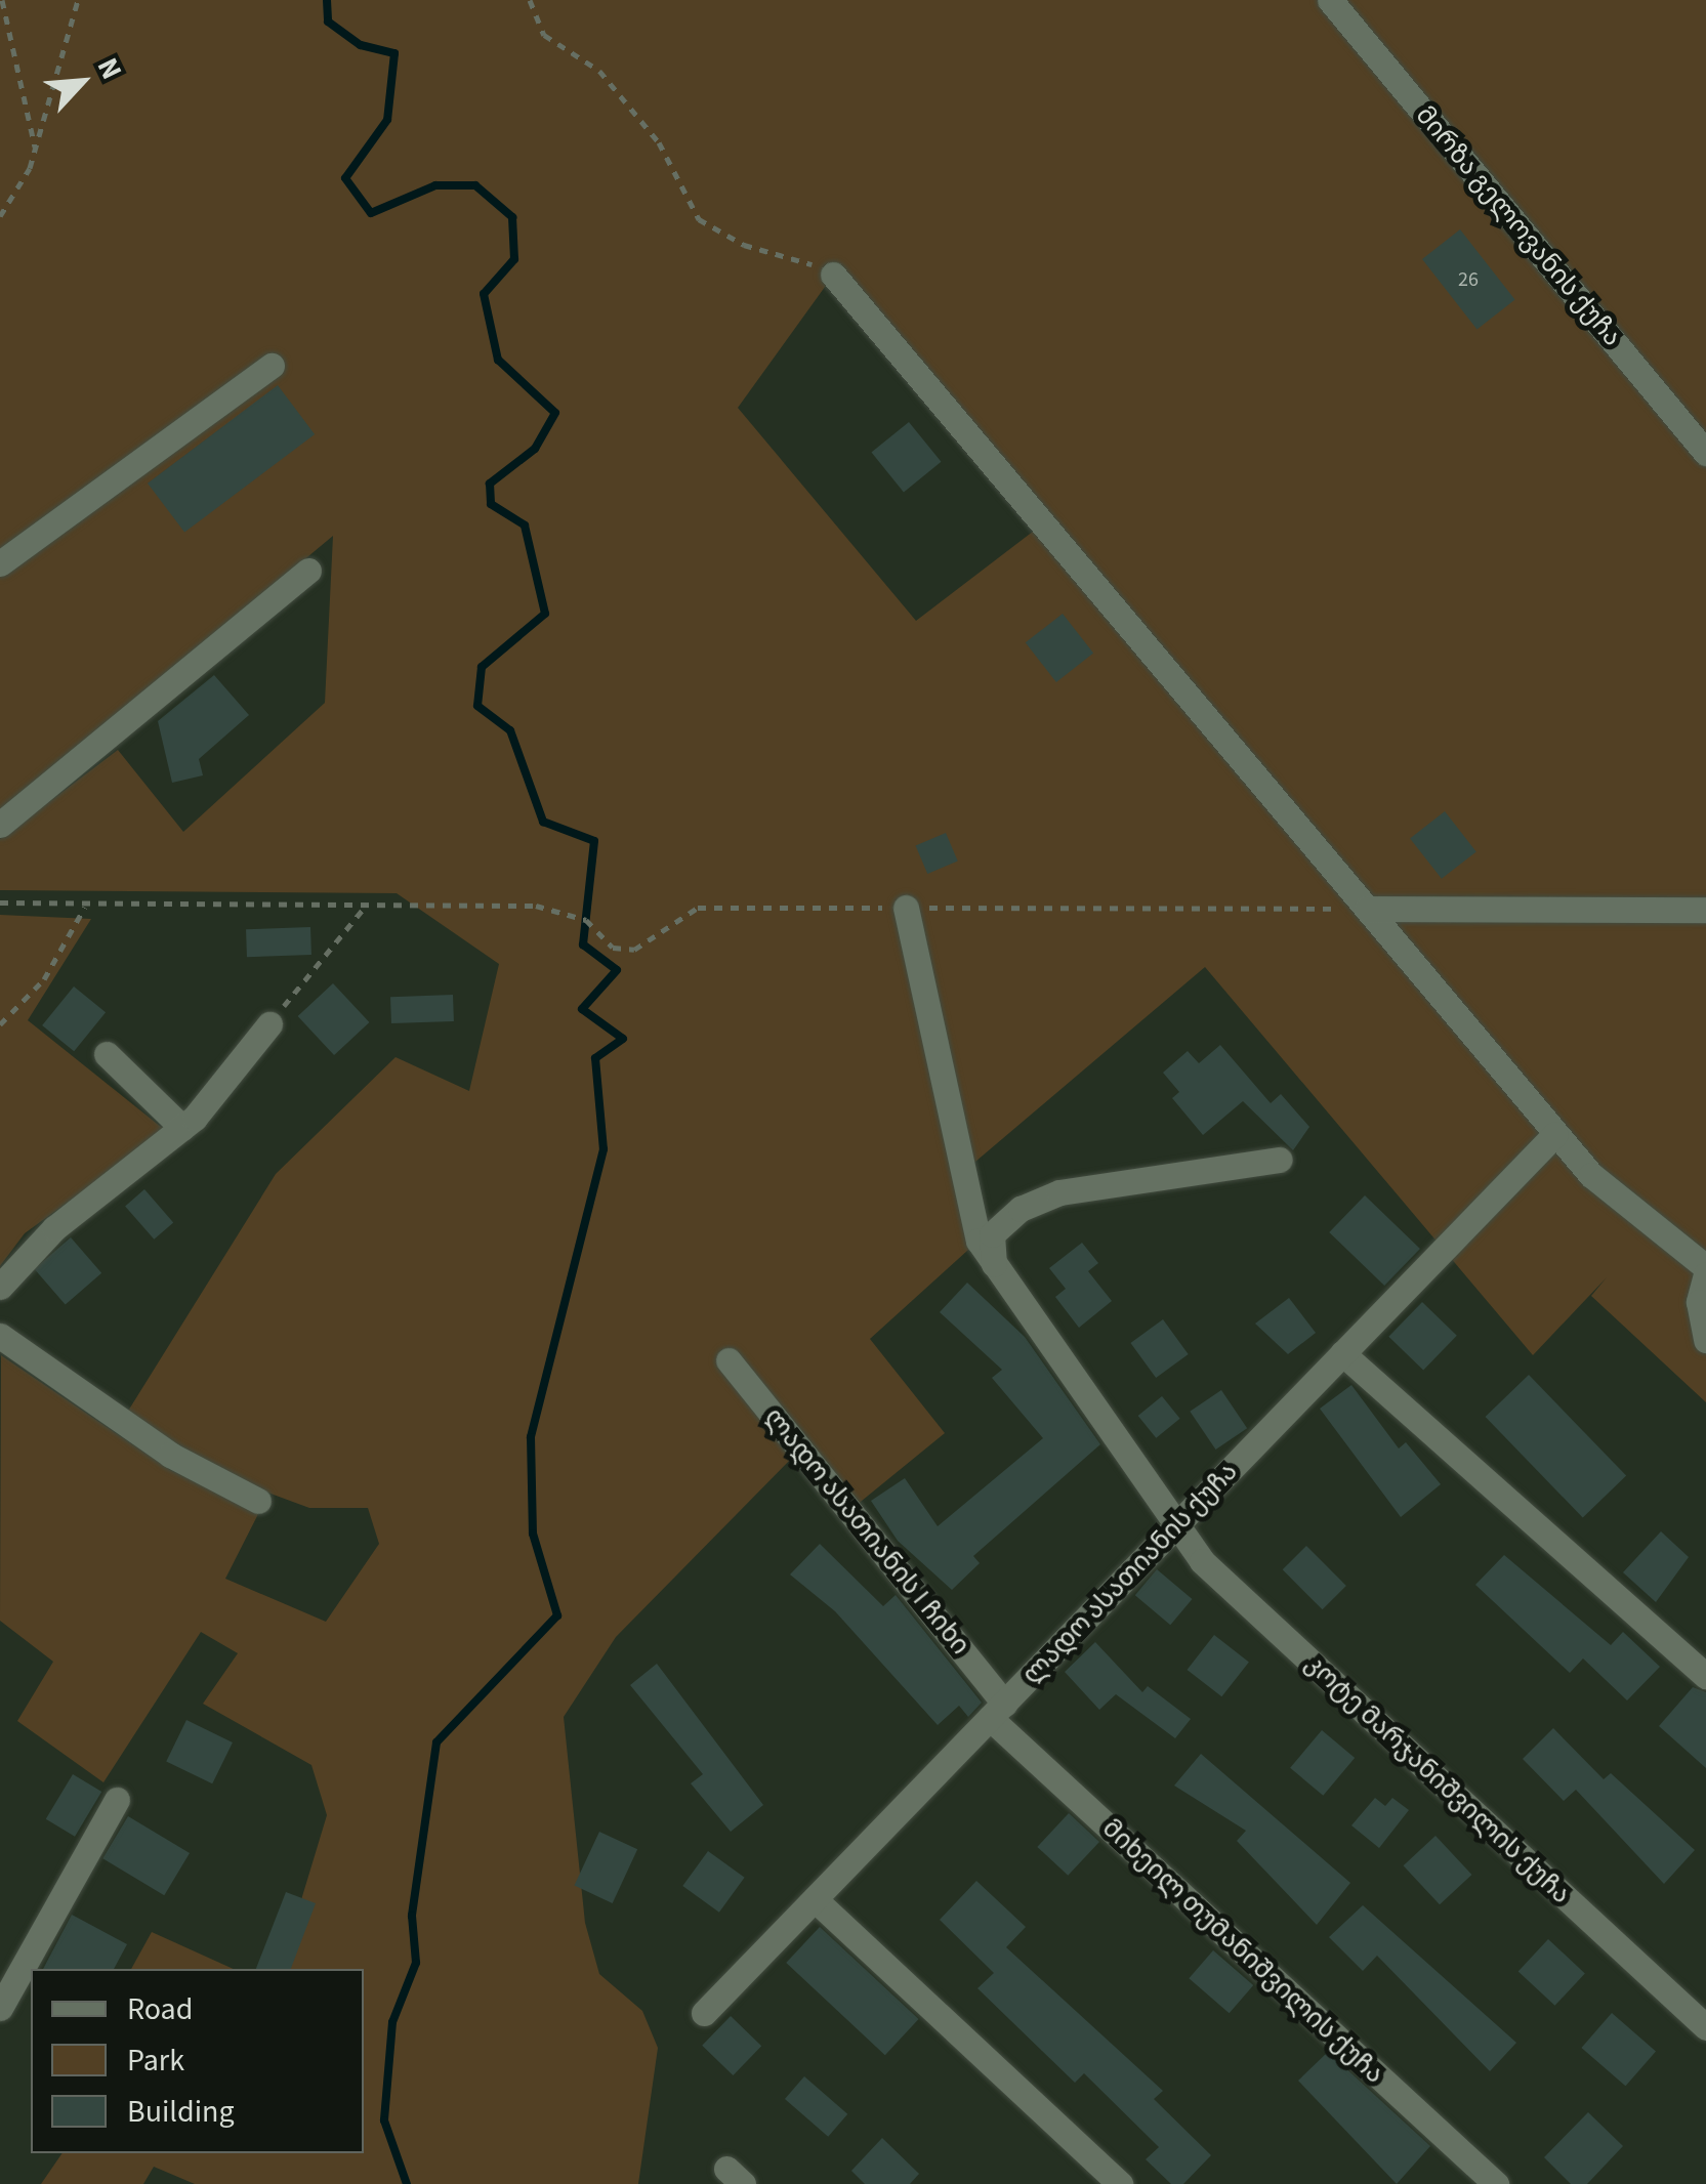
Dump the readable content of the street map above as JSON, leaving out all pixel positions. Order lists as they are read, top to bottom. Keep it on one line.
{"streets":{"street":["მირზა გელოვანის ქუჩა","ლადო ასათიანის I ჩიხი","ლადო ასათიანის ქუჩა","კოტე მარჯანიშვილის ქუჩა","მიხეილ თუმანიშვილის ქუჩა"]},"crossings":[["ლადო ასათიანის I ჩიხი","ლადო ასათიანის ქუჩა"],["ლადო ასათიანის I ჩიხი","მიხეილ თუმანიშვილის ქუჩა"],["ლადო ასათიანის ქუჩა","კოტე მარჯანიშვილის ქუჩა"],["ლადო ასათიანის ქუჩა","მიხეილ თუმანიშვილის ქუჩა"]],"house_numbers":["26"],"legend":["Road","Park","Building"],"north":"top right"}
